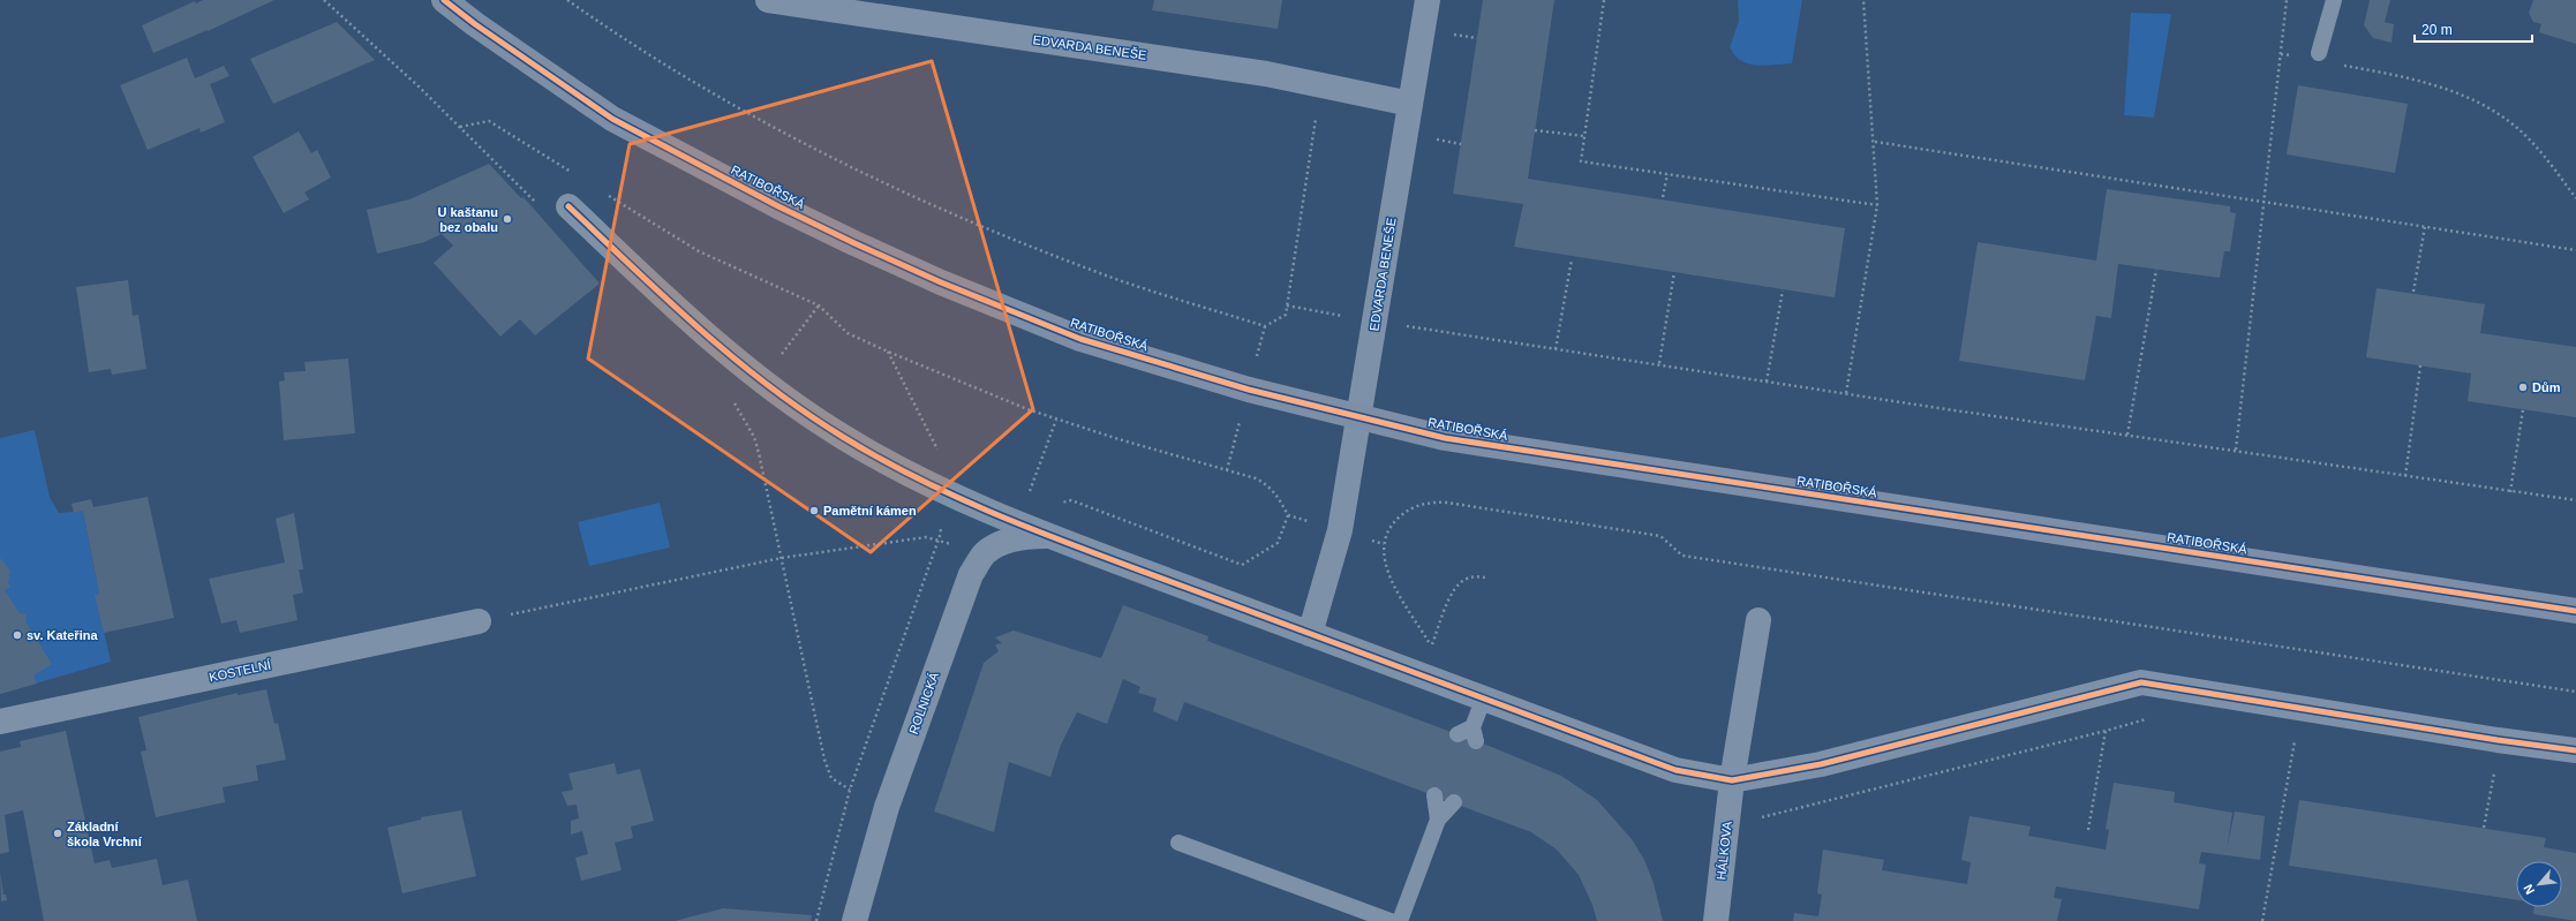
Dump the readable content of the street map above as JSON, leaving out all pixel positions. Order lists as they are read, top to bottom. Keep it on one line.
{"streets":{"main road":["RATIBOŘSKÁ"],"street":["EDVARDA BENEŠE","KOSTELNÍ","ROLNICKÁ","HÁLKOVA"]},"crossings":[["EDVARDA BENEŠE","RATIBOŘSKÁ"]],"places":["U kaštanu bez obalu","Dům","Pamětní kámen","sv. Kateřina","Základní škola Vrchní"],"scale_bar":"20 m","north":"bottom left"}
